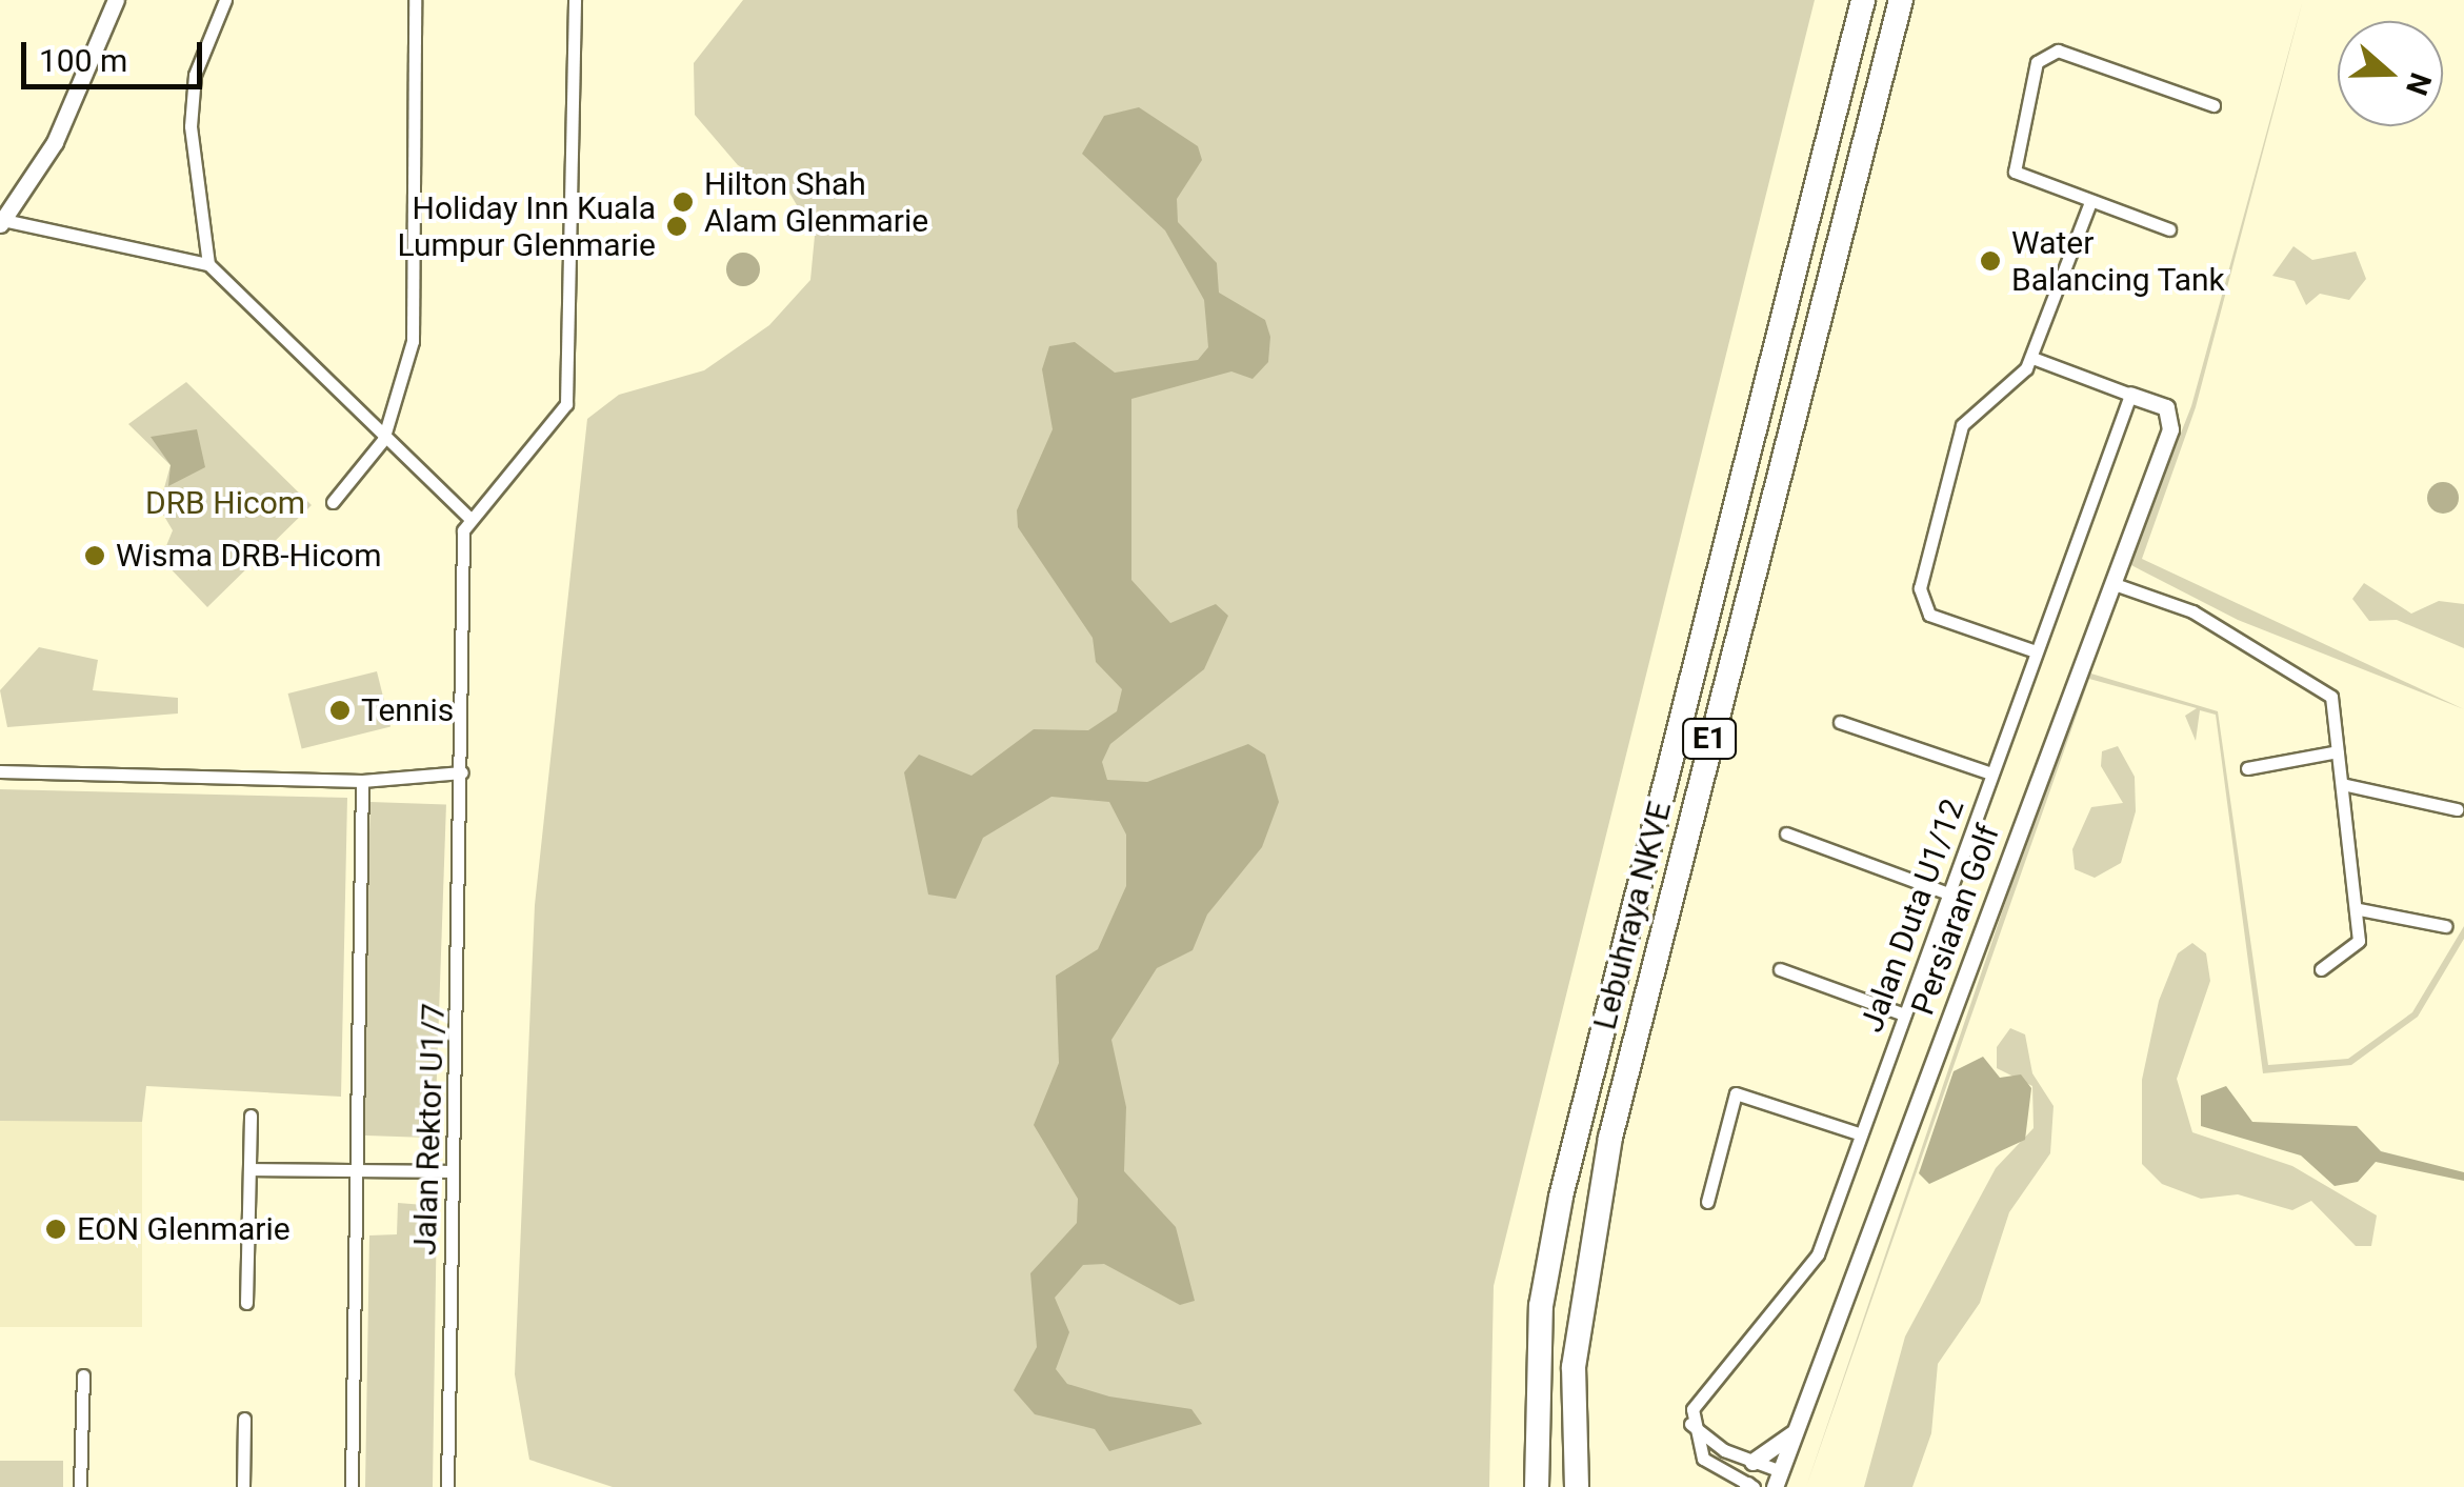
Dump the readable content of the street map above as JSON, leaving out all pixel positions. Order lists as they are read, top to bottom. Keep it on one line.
{"streets":{"highway":["E1","Lebuhraya NKVE"],"street":["Jalan Duta U1/12","Persiaran Golf","Jalan Rektor U1/7"]},"crossings":[["Jalan Duta U1/12","Persiaran Golf"]],"parks":["DRB Hicom"],"places":["Hilton Shah Alam Glenmarie","Holiday Inn Kuala Lumpur Glenmarie","Water Balancing Tank","Wisma DRB-Hicom","Tennis","EON Glenmarie"],"scale_bar":"100 m","north":"right"}
